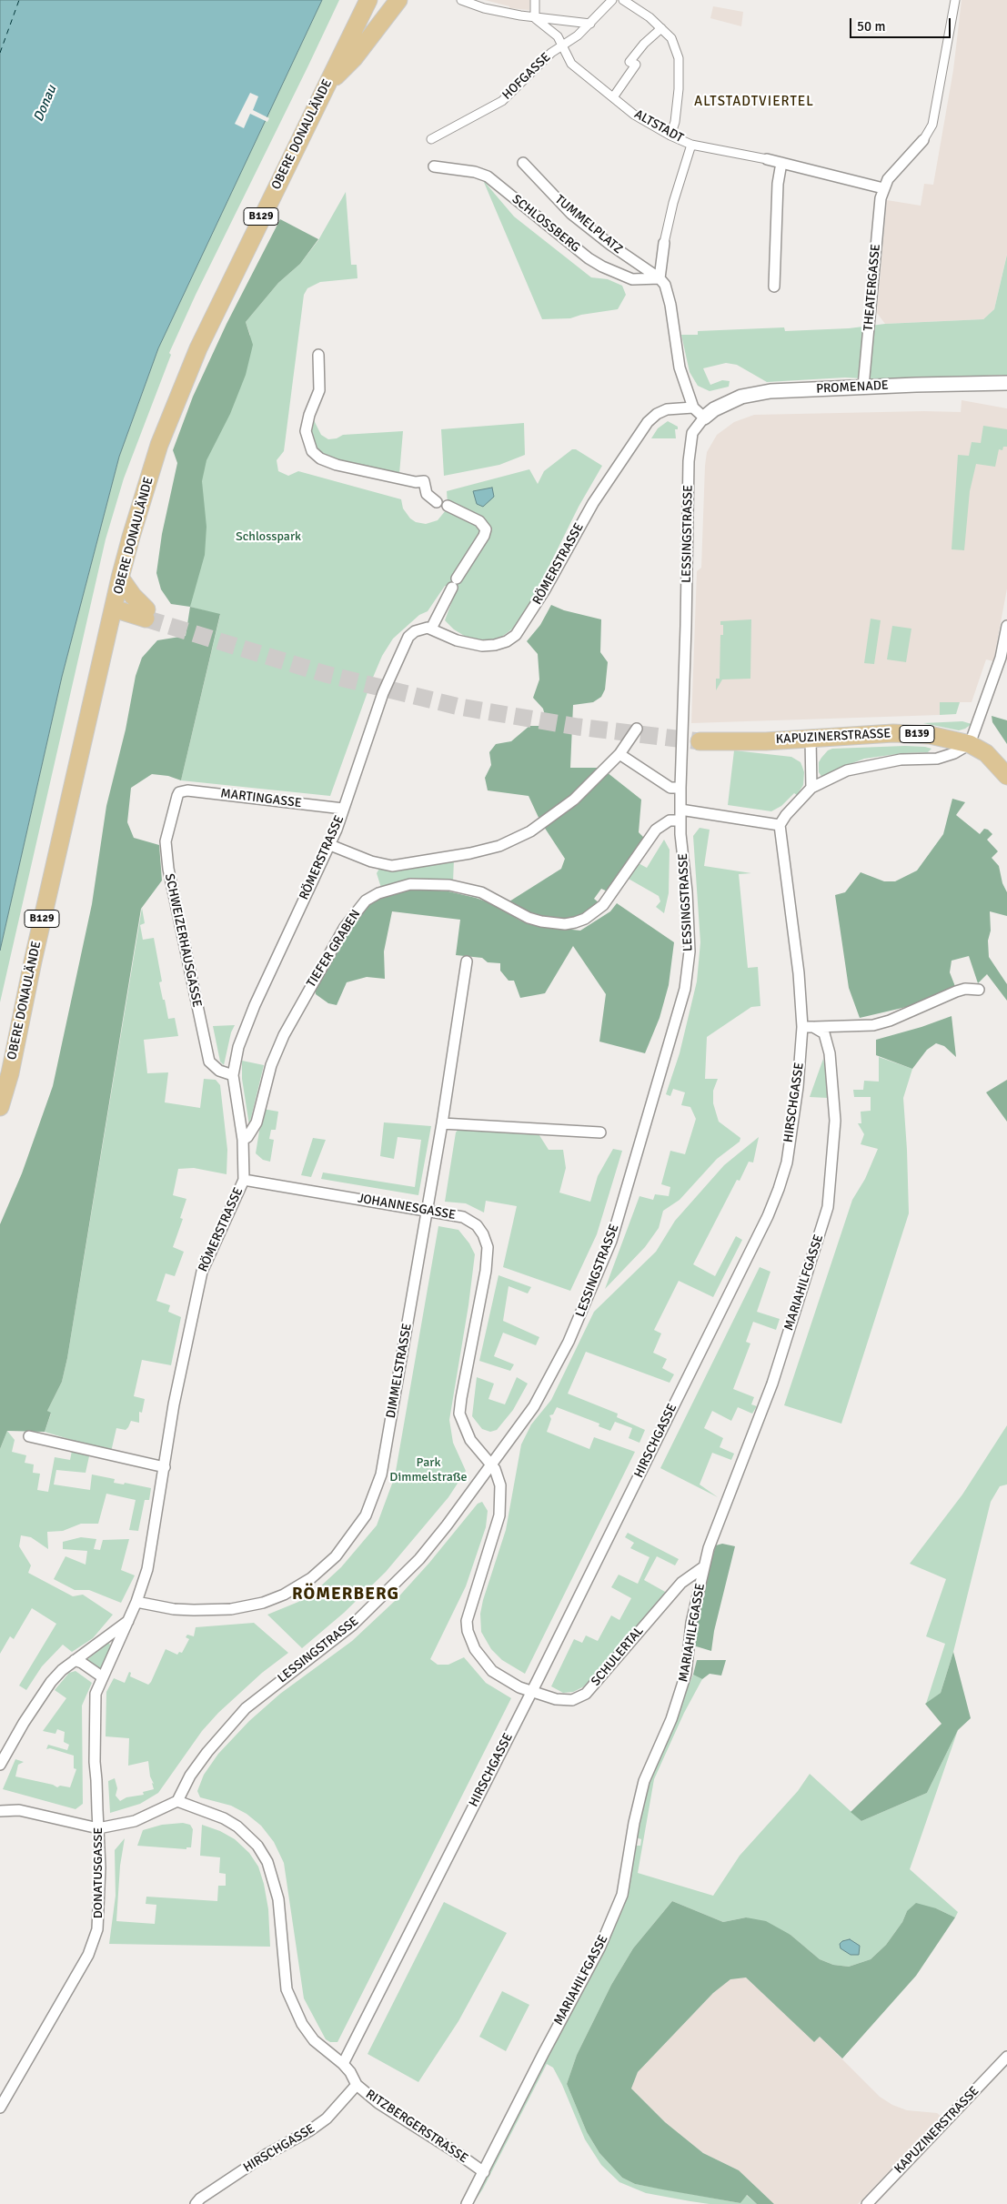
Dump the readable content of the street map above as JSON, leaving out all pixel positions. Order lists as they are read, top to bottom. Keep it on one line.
{"streets":{"main road":["OBERE DONAULÄNDE","B129","B139","KAPUZINERSTRASSE"],"street":["HOFGASSE","ALTSTADT","SCHLOSSBERG","TUMMELPLATZ","THEATERGASSE","PROMENADE","LESSINGSTRASSE","RÖMERSTRASSE","MARTINGASSE","SCHWEIZERHAUSGASSE","TIEFER GRABEN","HIRSCHGASSE","JOHANNESGASSE","MARIAHILFGASSE","DIMMELSTRASSE","SCHULERTAL","DONATUSGASSE","RITZBERGERSTRASSE"]},"crossings":[["HOFGASSE","ALTSTADT"],["ALTSTADT","THEATERGASSE"],["OBERE DONAULÄNDE","B129"],["SCHLOSSBERG","TUMMELPLATZ"],["THEATERGASSE","PROMENADE"],["PROMENADE","LESSINGSTRASSE"],["PROMENADE","RÖMERSTRASSE"],["LESSINGSTRASSE","RÖMERSTRASSE"],["LESSINGSTRASSE","TIEFER GRABEN"],["LESSINGSTRASSE","JOHANNESGASSE"],["LESSINGSTRASSE","SCHULERTAL"],["LESSINGSTRASSE","RITZBERGERSTRASSE"],["RÖMERSTRASSE","MARTINGASSE"],["RÖMERSTRASSE","SCHWEIZERHAUSGASSE"],["RÖMERSTRASSE","TIEFER GRABEN"],["RÖMERSTRASSE","JOHANNESGASSE"],["RÖMERSTRASSE","DIMMELSTRASSE"],["RÖMERSTRASSE","DONATUSGASSE"],["MARTINGASSE","SCHWEIZERHAUSGASSE"],["HIRSCHGASSE","SCHULERTAL"],["HIRSCHGASSE","RITZBERGERSTRASSE"],["JOHANNESGASSE","DIMMELSTRASSE"],["JOHANNESGASSE","SCHULERTAL"],["MARIAHILFGASSE","SCHULERTAL"],["MARIAHILFGASSE","RITZBERGERSTRASSE"]],"districts":["ALTSTADTVIERTEL","RÖMERBERG"],"water":["Donau"],"parks":["Schlosspark","Park Dimmelstraße"],"scale_bar":"50 m"}
